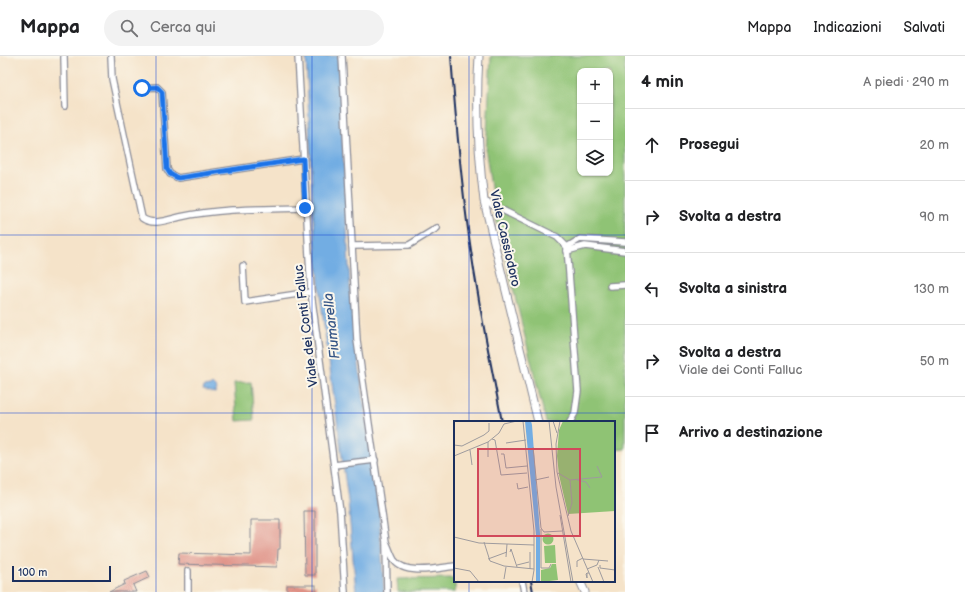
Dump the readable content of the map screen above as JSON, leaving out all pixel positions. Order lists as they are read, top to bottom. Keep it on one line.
{"streets":{"main road":["Viale Cassiodoro"],"street":["Viale dei Conti Falluc"]},"water":["Fiumarella"],"scale_bar":"100 m","page":{"header":"Mappa","search":"Cerca qui","nav":["Mappa","Indicazioni","Salvati"],"heading":["4 min","A piedi · 290 m"],"map_buttons":["+","−"],"list":[["Prosegui","20 m"],["Svolta a destra","90 m"],["Svolta a sinistra","130 m"],["Svolta a destra","Viale dei Conti Falluc","50 m"],"Arrivo a destinazione"],"scale":"100 m"}}
